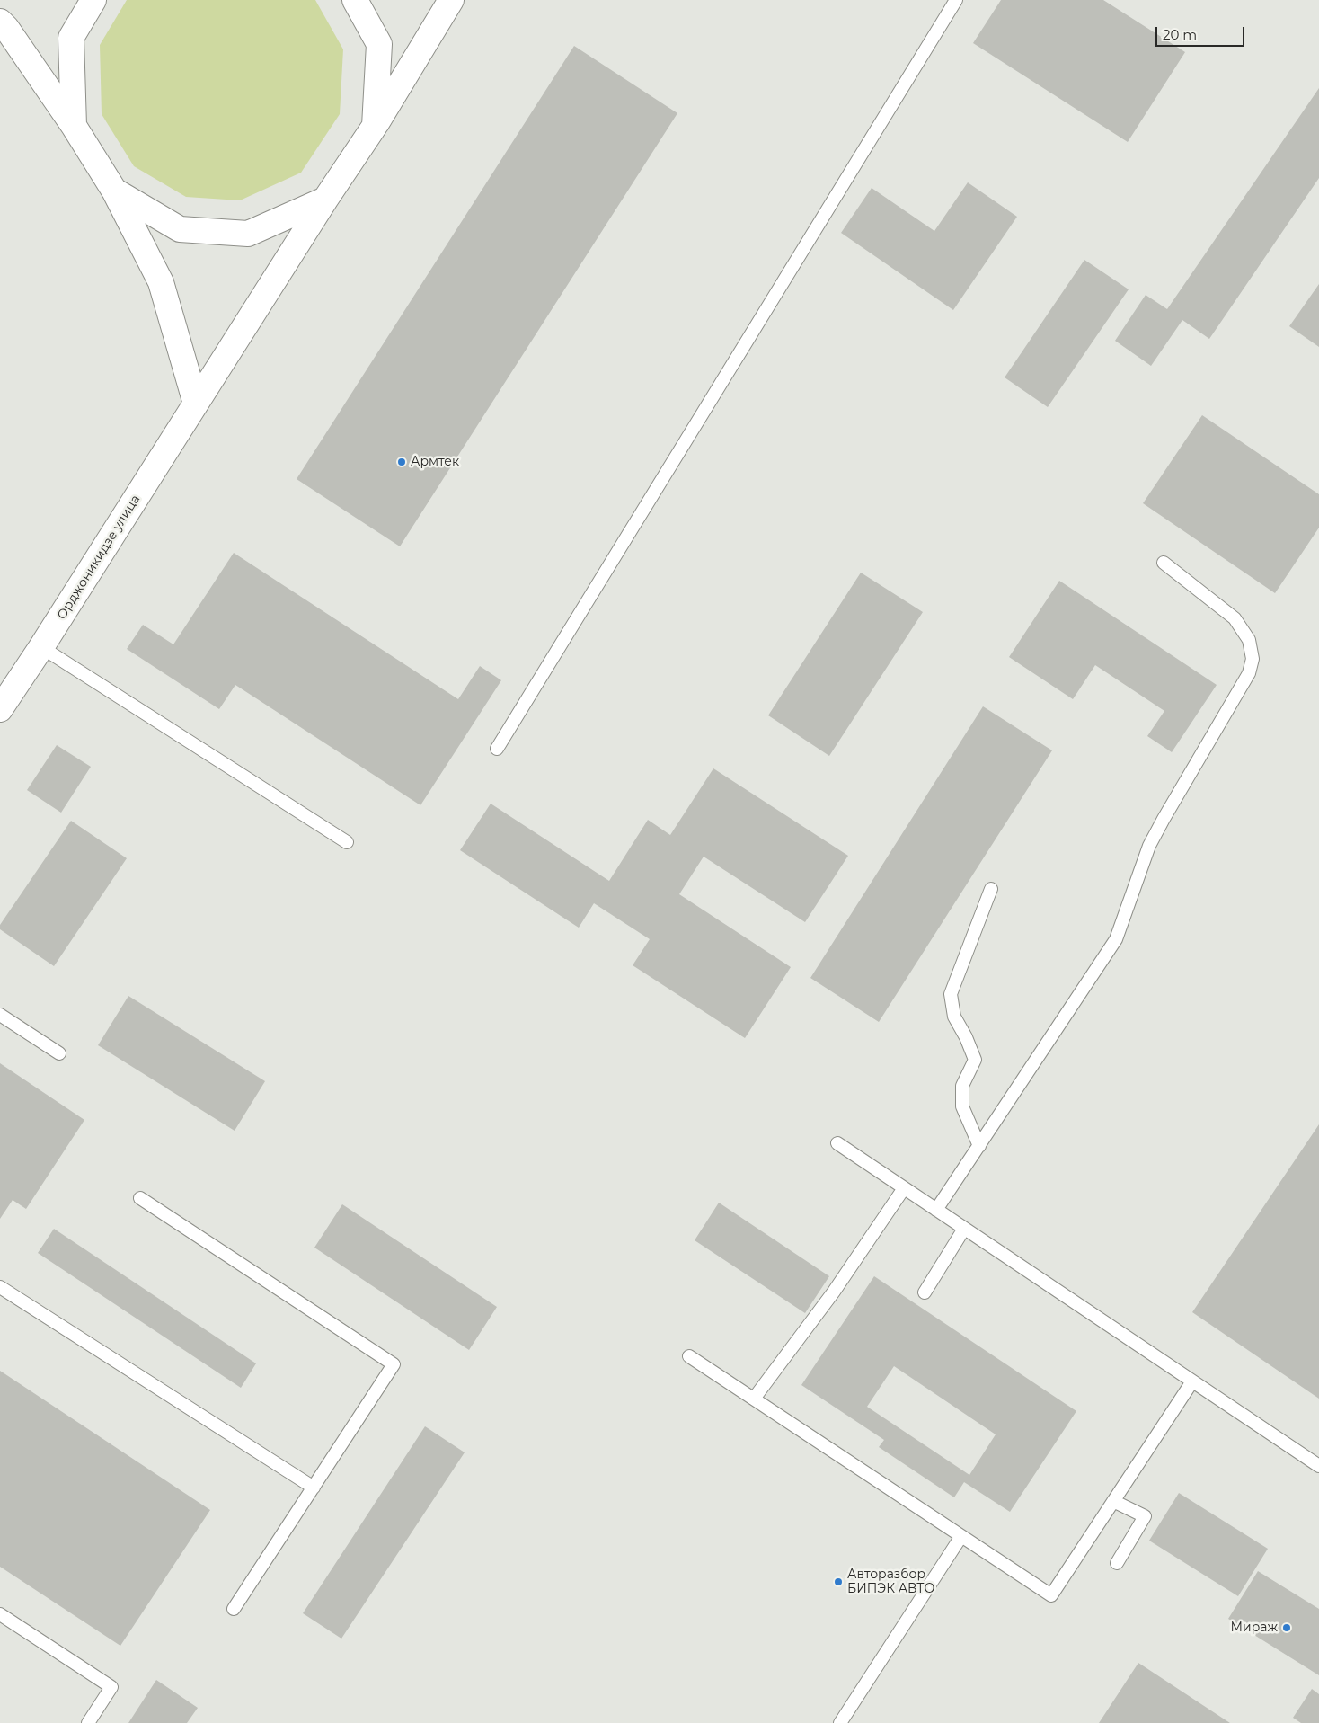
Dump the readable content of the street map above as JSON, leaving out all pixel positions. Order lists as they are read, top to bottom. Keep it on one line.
{"streets":{"main road":["Орджоникидзе улица"]},"places":["Армтек","Авторазбор БИПЭК АВТО","Мираж"],"scale_bar":"20 m"}
